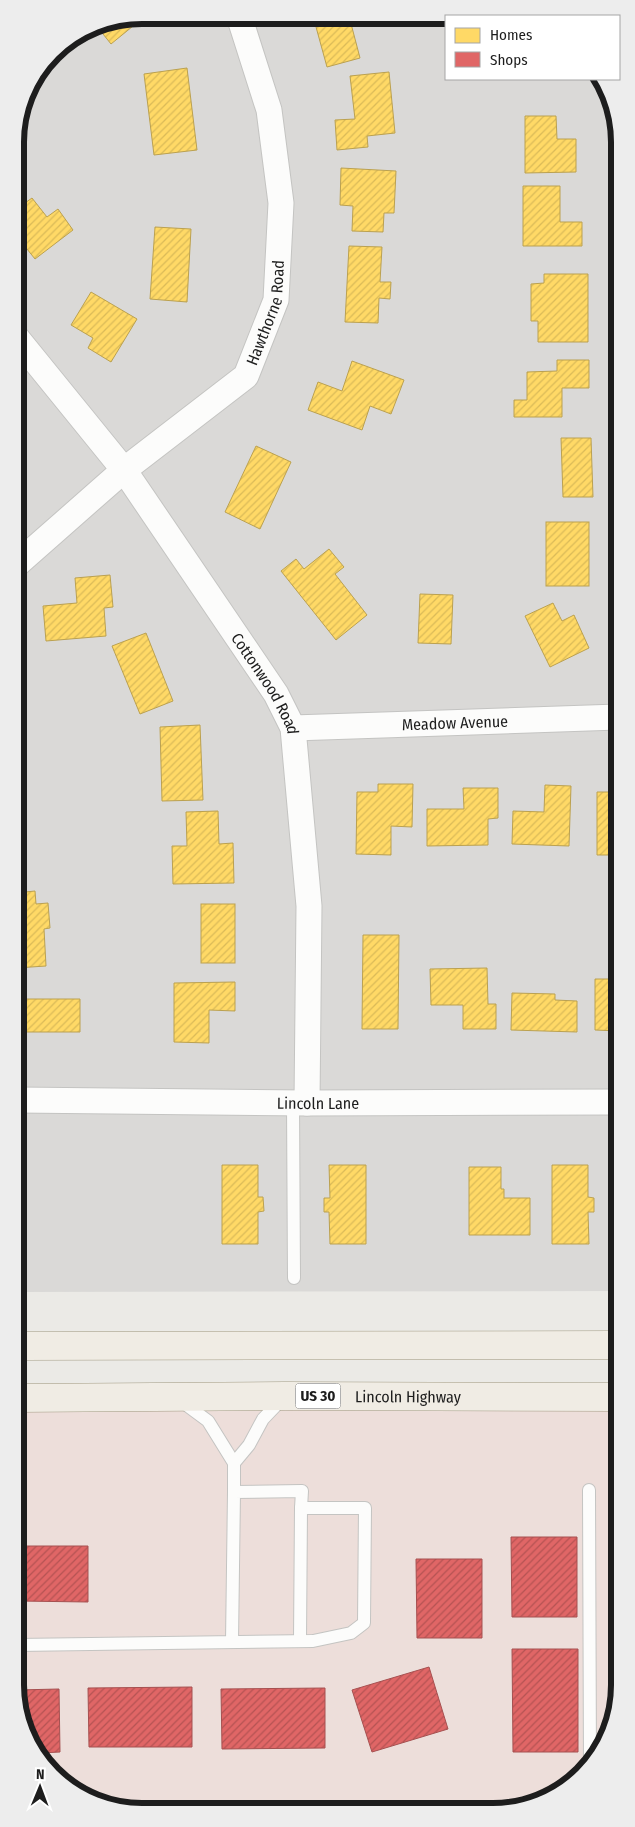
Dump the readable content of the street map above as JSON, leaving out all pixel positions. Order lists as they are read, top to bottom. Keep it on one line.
{"streets":{"main road":["US 30","Lincoln Highway"],"street":["Hawthorne Road","Cottonwood Road","Meadow Avenue","Lincoln Lane"]},"crossings":[["Hawthorne Road","Cottonwood Road"],["Cottonwood Road","Meadow Avenue"],["Cottonwood Road","Lincoln Lane"]],"legend":["Homes","Shops"],"north":"top"}
